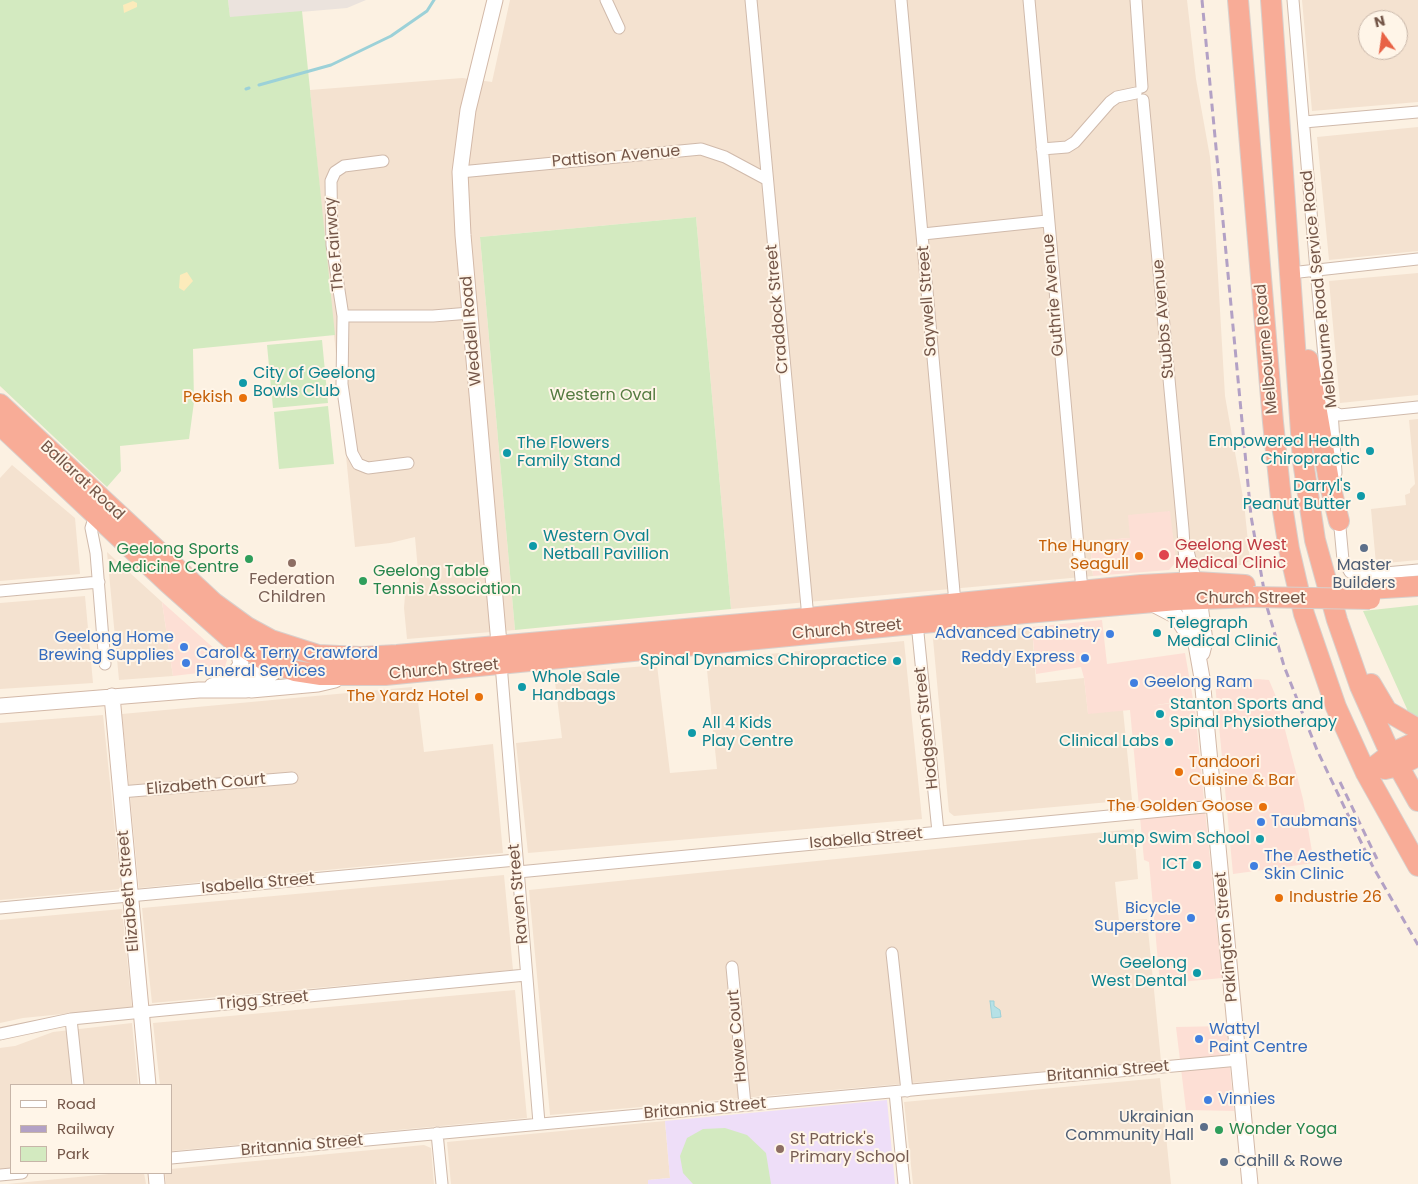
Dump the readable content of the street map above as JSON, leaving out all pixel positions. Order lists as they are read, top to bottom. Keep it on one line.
{"streets":{"highway":["Melbourne Road","Ballarat Road","Church Street"],"street":["Pattison Avenue","The Fairway","Melbourne Road Service Road","Guthrie Avenue","Saywell Street","Craddock Street","Stubbs Avenue","Weddell Road","Hodgson Street","Elizabeth Court","Isabella Street","Elizabeth Street","Raven Street","Pakington Street","Trigg Street","Howe Court","Britannia Street"]},"crossings":[["Pattison Avenue","Craddock Street"],["Pattison Avenue","Weddell Road"],["Guthrie Avenue","Church Street"],["Saywell Street","Church Street"],["Craddock Street","Church Street"],["Stubbs Avenue","Church Street"],["Stubbs Avenue","Pakington Street"],["Weddell Road","Church Street"],["Weddell Road","Raven Street"],["Ballarat Road","Church Street"],["Church Street","Hodgson Street"],["Church Street","Raven Street"],["Church Street","Pakington Street"],["Hodgson Street","Isabella Street"],["Elizabeth Court","Elizabeth Street"],["Isabella Street","Elizabeth Street"],["Isabella Street","Raven Street"],["Isabella Street","Pakington Street"],["Elizabeth Street","Trigg Street"],["Raven Street","Trigg Street"],["Raven Street","Britannia Street"],["Pakington Street","Britannia Street"],["Howe Court","Britannia Street"]],"parks":["Western Oval"],"places":["City of Geelong Bowls Club","Pekish","Empowered Health Chiropractic","The Flowers Family Stand","Darryl's Peanut Butter","Western Oval Netball Pavillion","Master Builders","Geelong West Medical Clinic","The Hungry Seagull","Geelong Sports Medicine Centre","Federation Children","Geelong Table Tennis Association","Telegraph Medical Clinic","Advanced Cabinetry","Geelong Home Brewing Supplies","Reddy Express","Spinal Dynamics Chiropractice","Carol & Terry Crawford Funeral Services","Geelong Ram","Whole Sale Handbags","The Yardz Hotel","Stanton Sports and Spinal Physiotherapy","All 4 Kids Play Centre","Clinical Labs","Tandoori Cuisine & Bar","The Golden Goose","Taubmans","Jump Swim School","ICT","The Aesthetic Skin Clinic","Industrie 26","Bicycle Superstore","Geelong West Dental","Wattyl Paint Centre","Vinnies","Ukrainian Community Hall","Wonder Yoga","St Patrick's Primary School","Cahill & Rowe"],"legend":["Road","Railway","Park"],"north":"top"}
